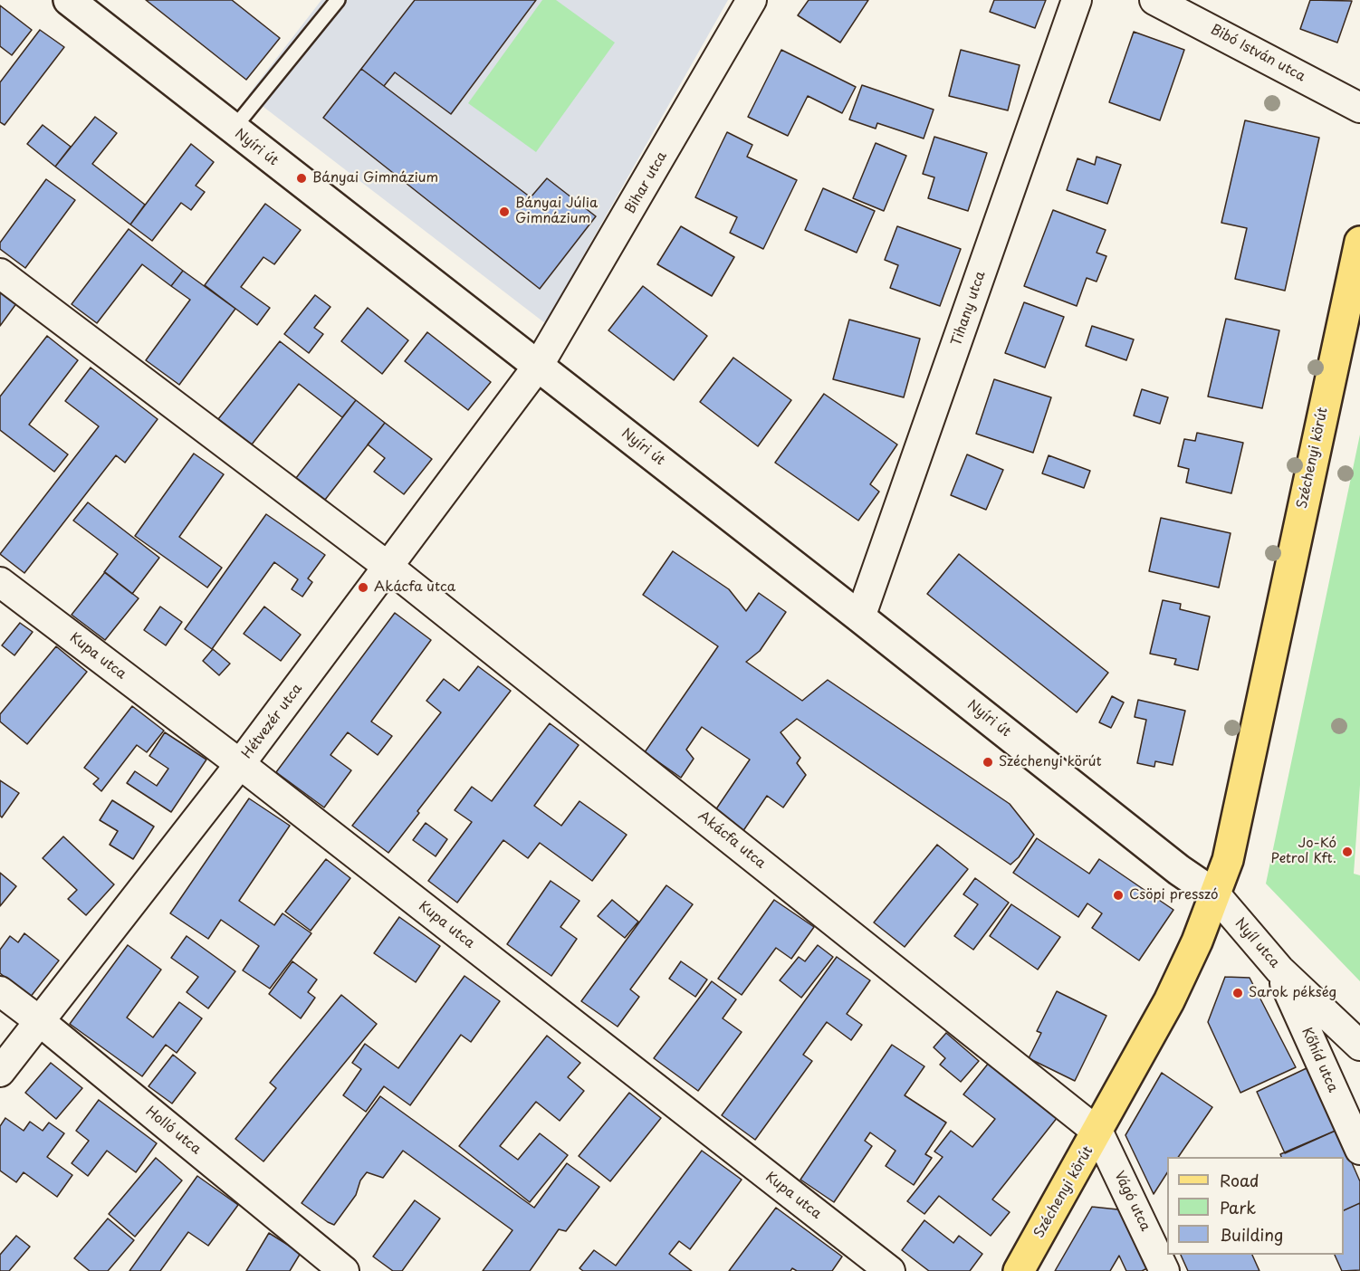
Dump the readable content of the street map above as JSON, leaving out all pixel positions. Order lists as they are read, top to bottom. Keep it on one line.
{"streets":{"main road":["Széchenyi körút"],"street":["Bibó István utca","Nyíri út","Bihar utca","Tihany utca","Kupa utca","Hétvezér utca","Akácfa utca","Nyíl utca","Kőhíd utca","Holló utca","Vágó utca"]},"crossings":[["Nyíri út","Bihar utca"],["Nyíri út","Tihany utca"],["Nyíri út","Széchenyi körút"],["Nyíri út","Hétvezér utca"],["Nyíri út","Nyíl utca"],["Bihar utca","Hétvezér utca"],["Széchenyi körút","Akácfa utca"],["Széchenyi körút","Nyíl utca"],["Széchenyi körút","Vágó utca"],["Kupa utca","Hétvezér utca"],["Hétvezér utca","Akácfa utca"],["Hétvezér utca","Holló utca"],["Akácfa utca","Vágó utca"],["Nyíl utca","Kőhíd utca"]],"places":["Bányai Gimnázium","Bányai Júlia Gimnázium","Akácfa utca","Széchenyi körút","Jo-Kó Petrol Kft.","Csöpi presszó","Sarok pékség"],"legend":["Road","Park","Building"]}
